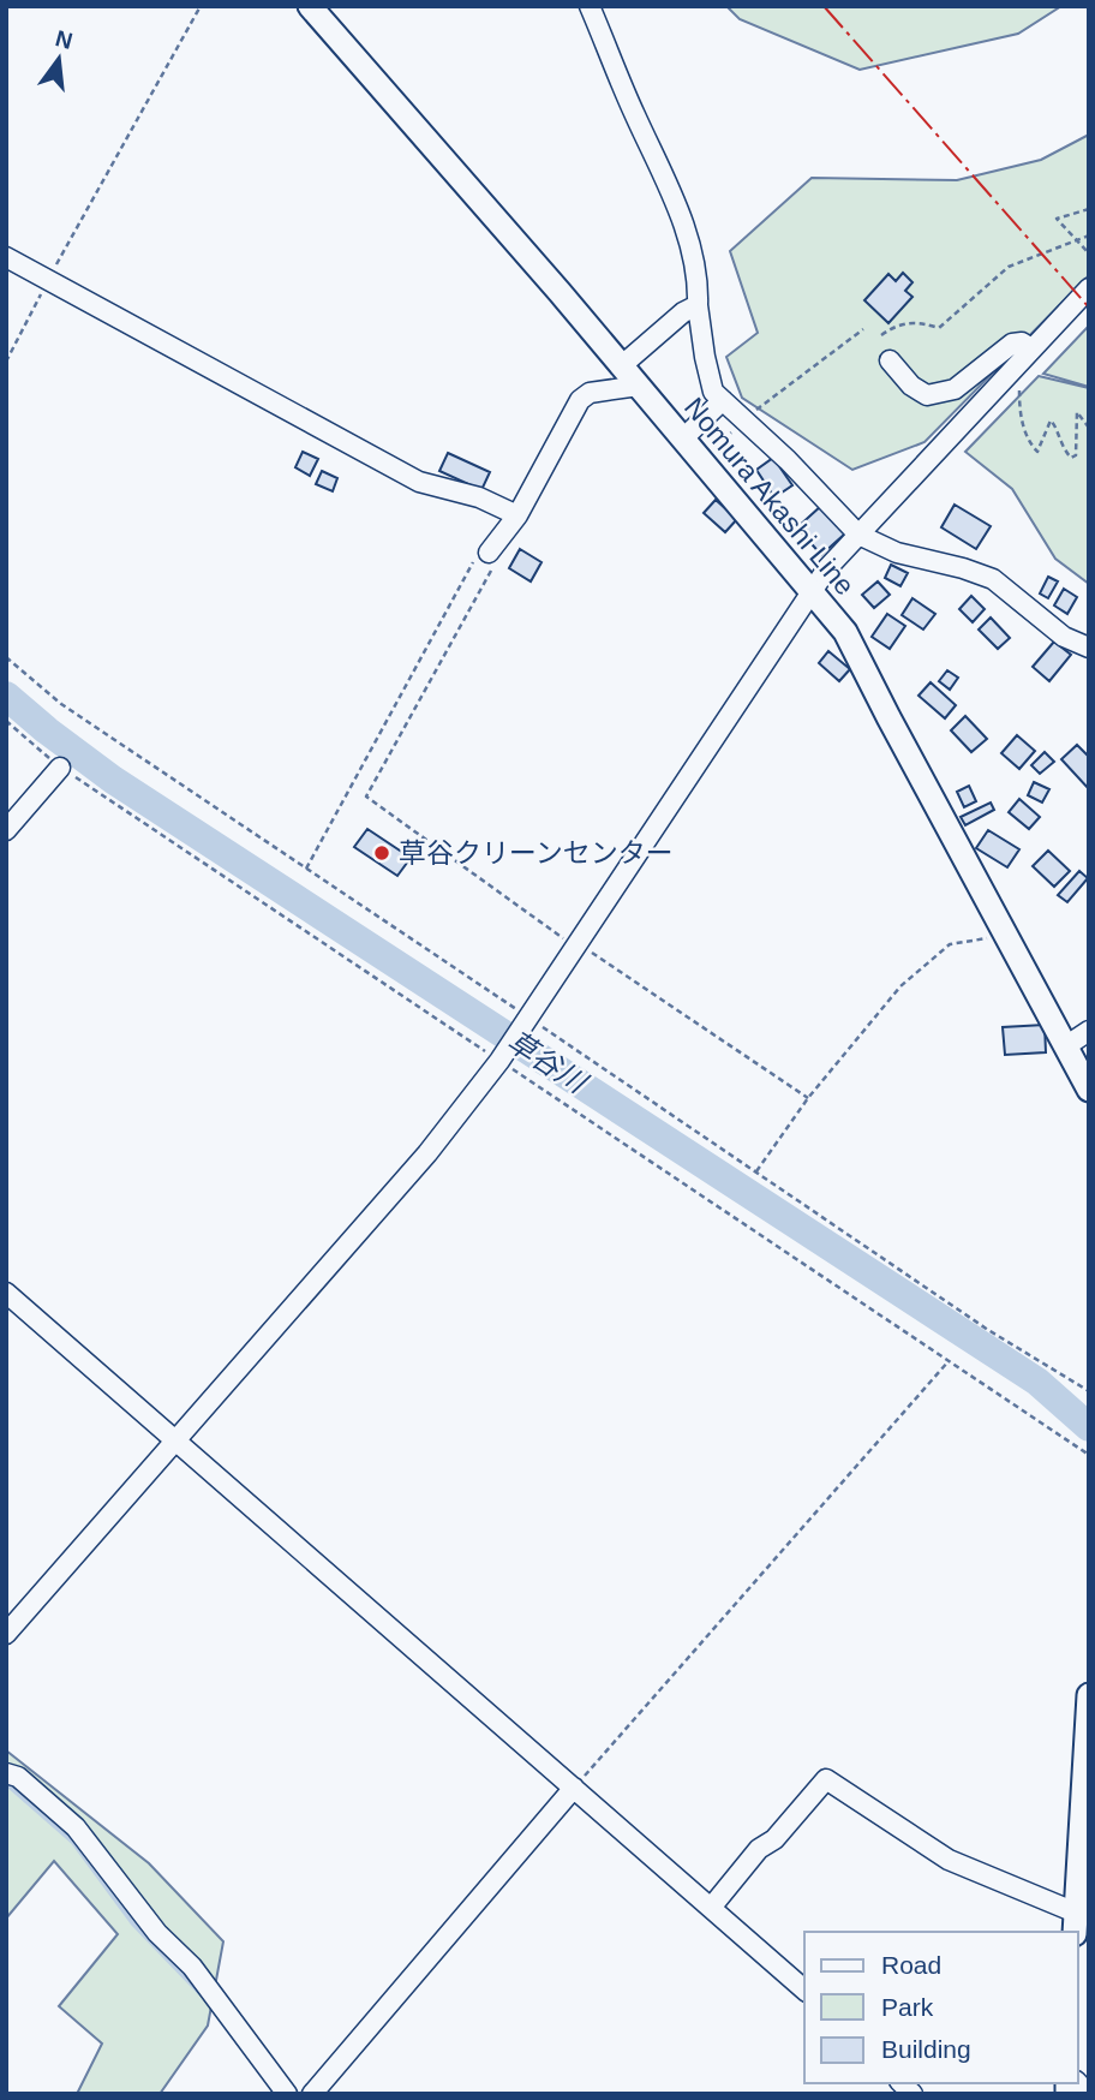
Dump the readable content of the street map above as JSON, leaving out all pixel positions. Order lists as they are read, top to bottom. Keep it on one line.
{"streets":{"main road":["Nomura Akashi Line"]},"water":["草谷川"],"places":["草谷クリーンセンター"],"legend":["Road","Park","Building"],"north":"top"}
